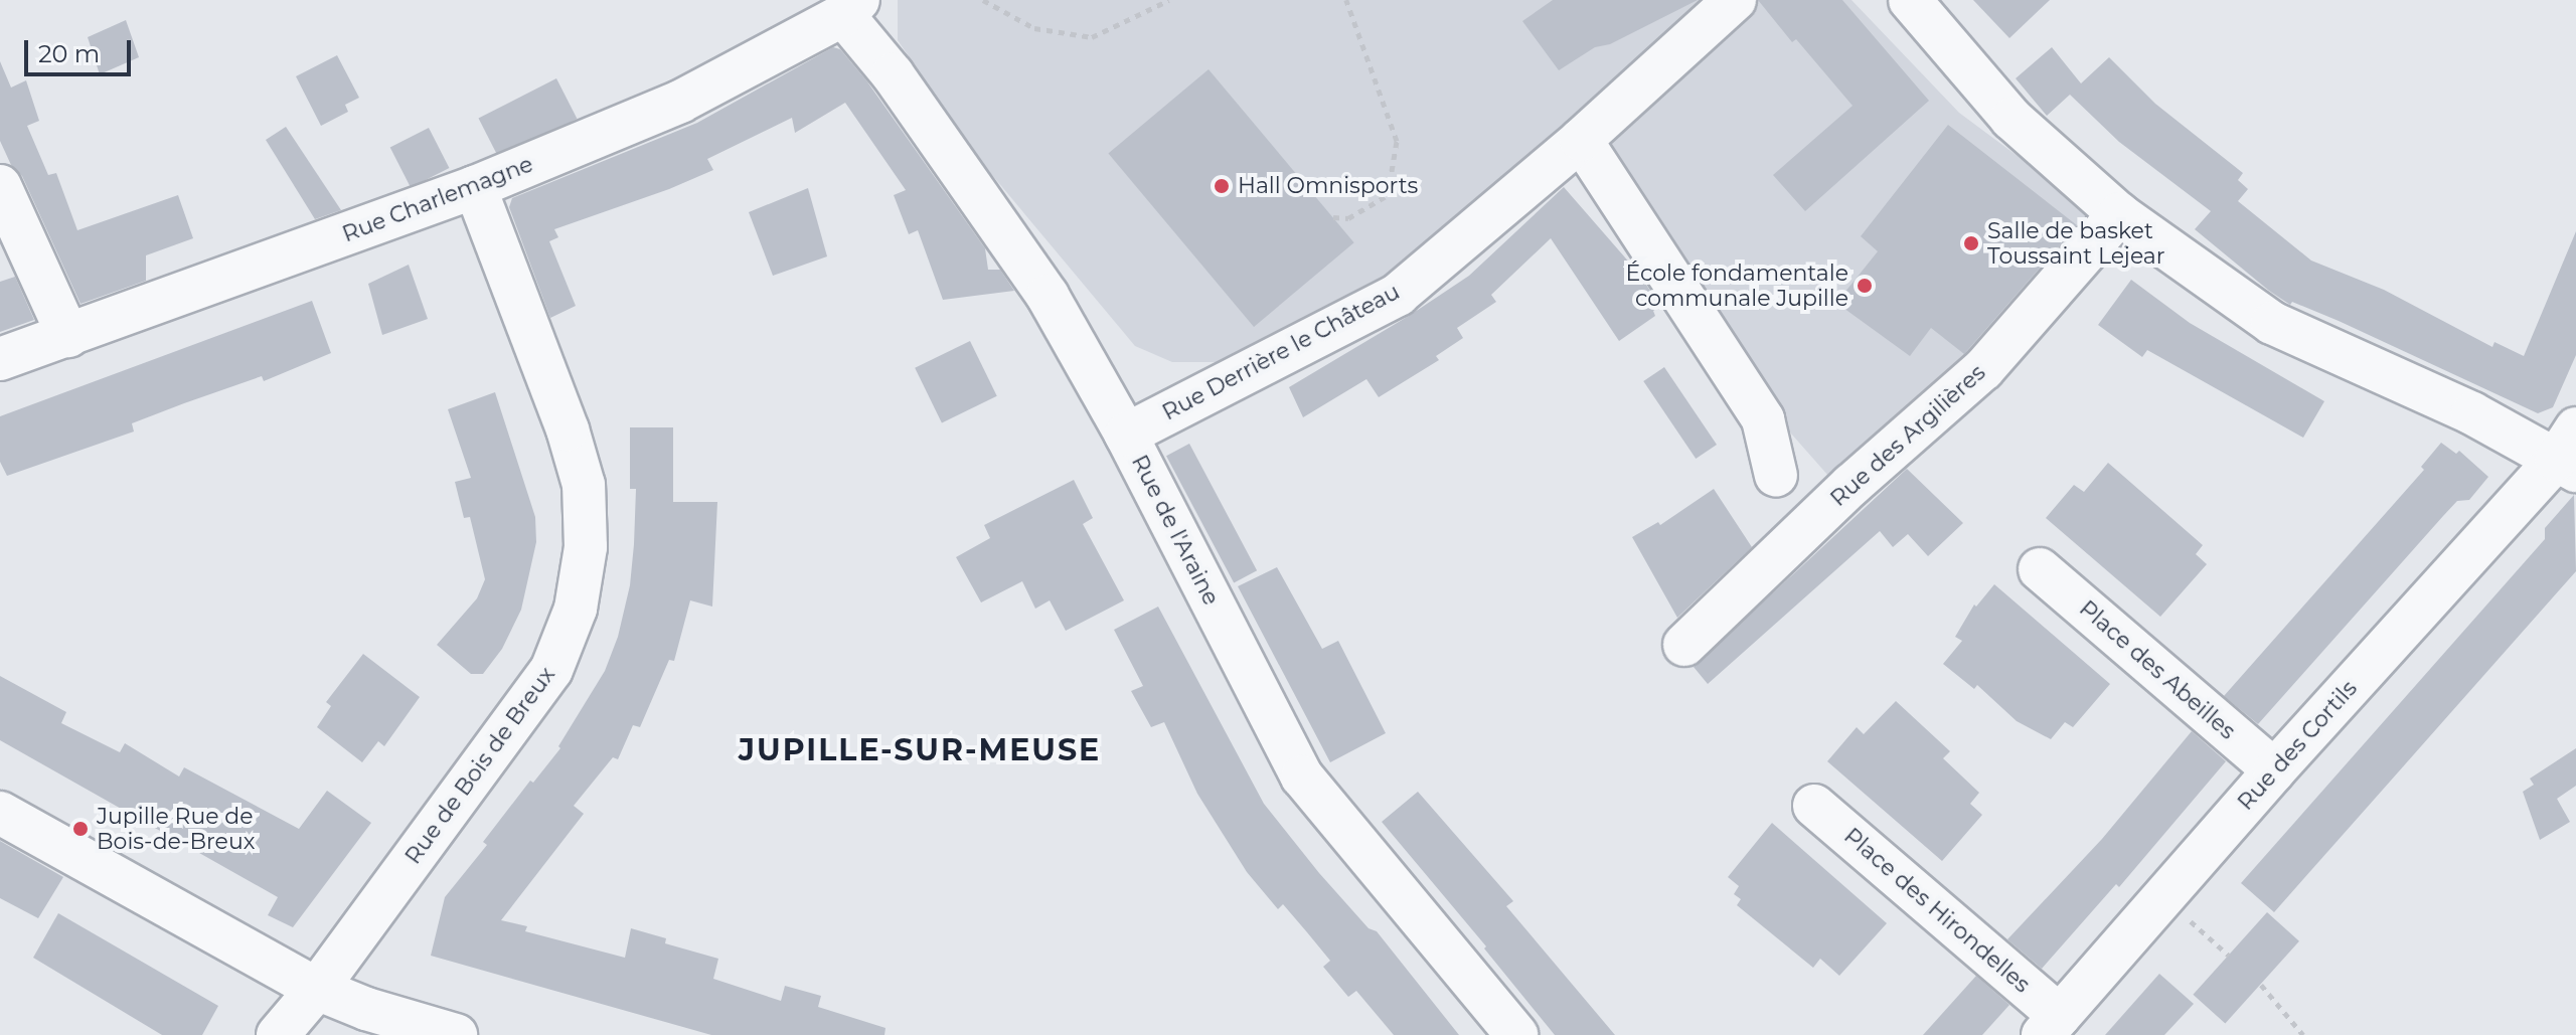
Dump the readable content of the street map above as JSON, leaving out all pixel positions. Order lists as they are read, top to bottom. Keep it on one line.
{"streets":{"street":["Rue Charlemagne","Rue Derrière le Château","Rue des Argilières","Rue de l'Araine","Place des Abeilles","Rue des Cortils","Rue de Bois de Breux","Place des Hirondelles"]},"crossings":[["Rue Charlemagne","Rue de l'Araine"],["Rue Charlemagne","Rue de Bois de Breux"],["Rue Derrière le Château","Rue de l'Araine"],["Place des Abeilles","Rue des Cortils"],["Rue des Cortils","Place des Hirondelles"]],"districts":["JUPILLE-SUR-MEUSE"],"places":["Hall Omnisports","Salle de basket Toussaint Lejear","École fondamentale communale Jupille","Jupille Rue de Bois-de-Breux"],"scale_bar":"20 m"}
